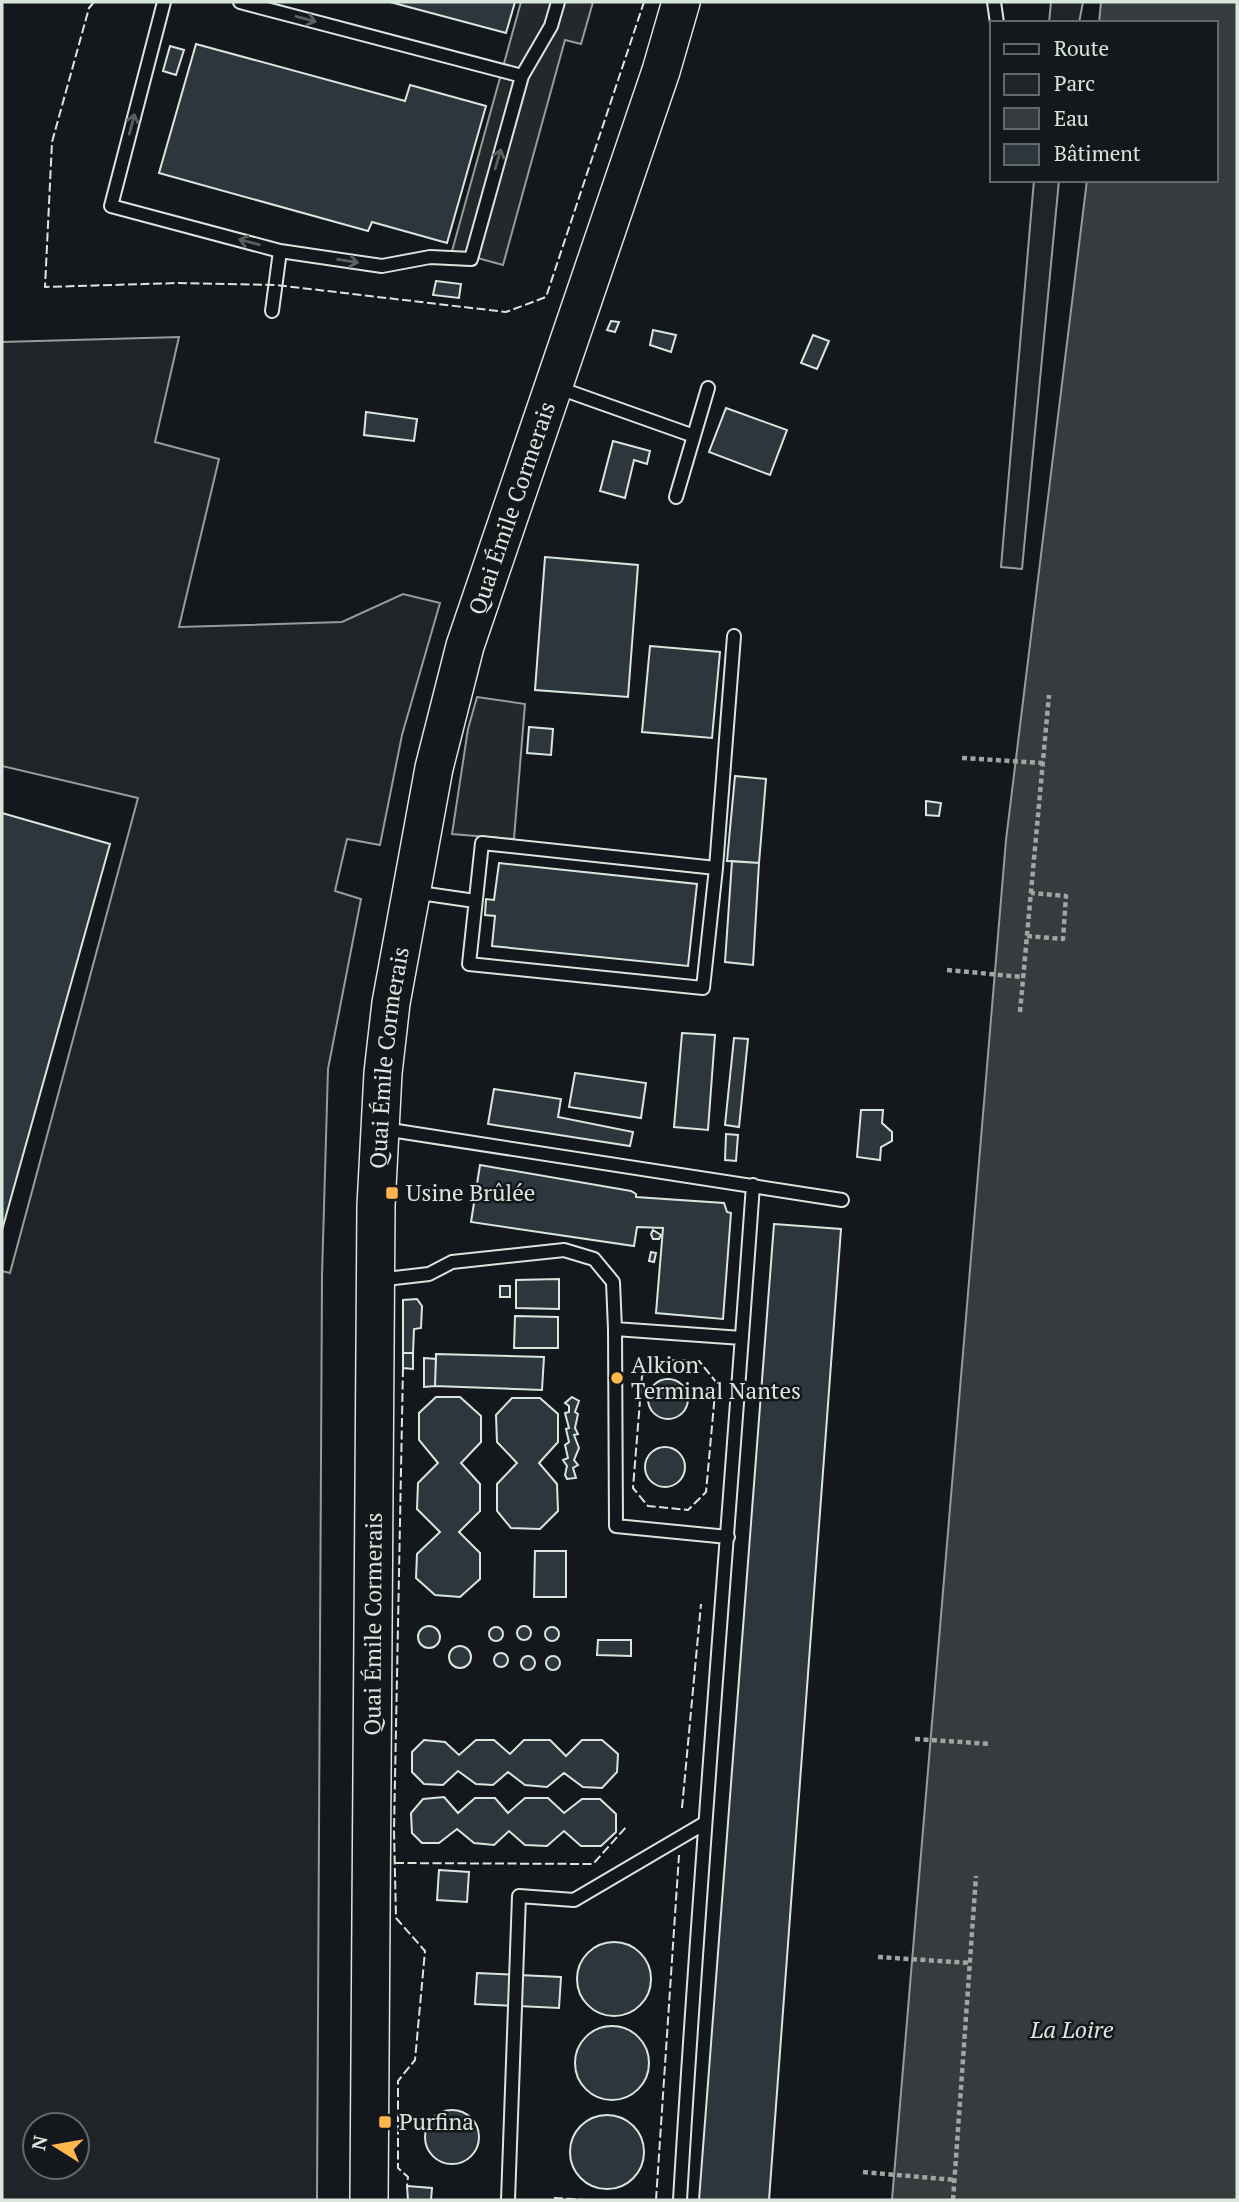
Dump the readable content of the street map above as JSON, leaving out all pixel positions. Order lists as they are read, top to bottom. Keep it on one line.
{"streets":{"main road":["Quai Émile Cormerais"]},"water":["La Loire"],"places":{"transit":["Usine Brûlée","Purfina"],"other":["Alkion Terminal Nantes"]},"legend":["Route","Parc","Eau","Bâtiment"],"north":"left"}
